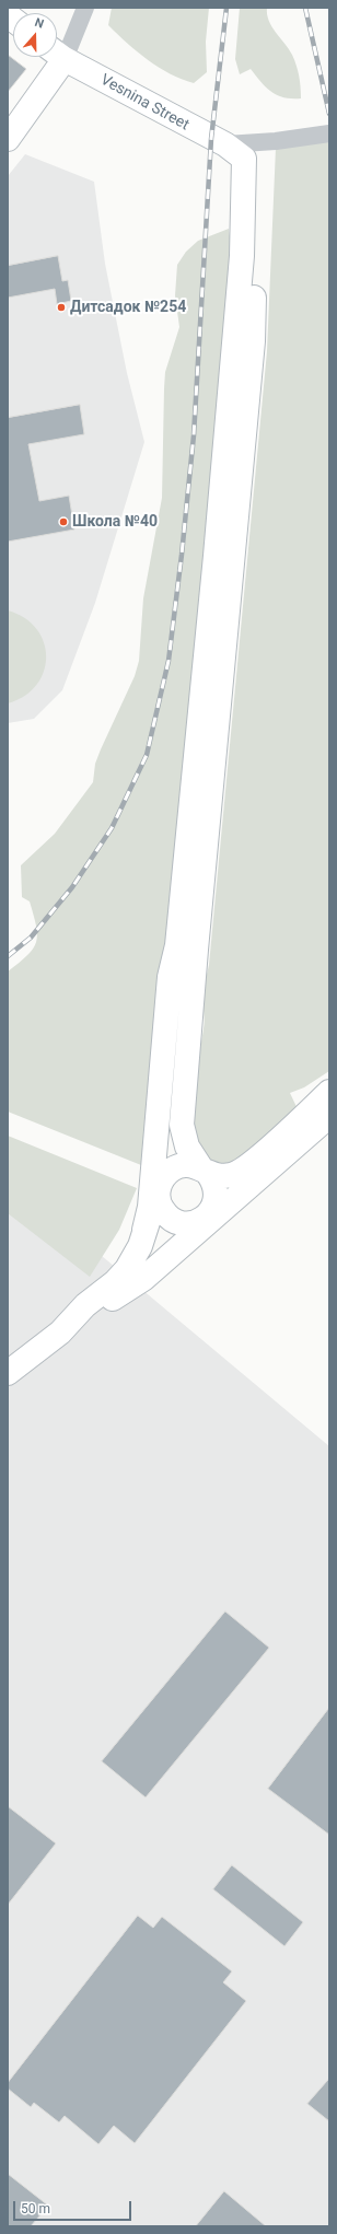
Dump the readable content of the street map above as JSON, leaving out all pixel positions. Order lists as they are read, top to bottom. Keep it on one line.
{"streets":{"street":["Vesnina Street"]},"places":["Дитсадок №254","Школа №40"],"scale_bar":"50 m","north":"top"}
